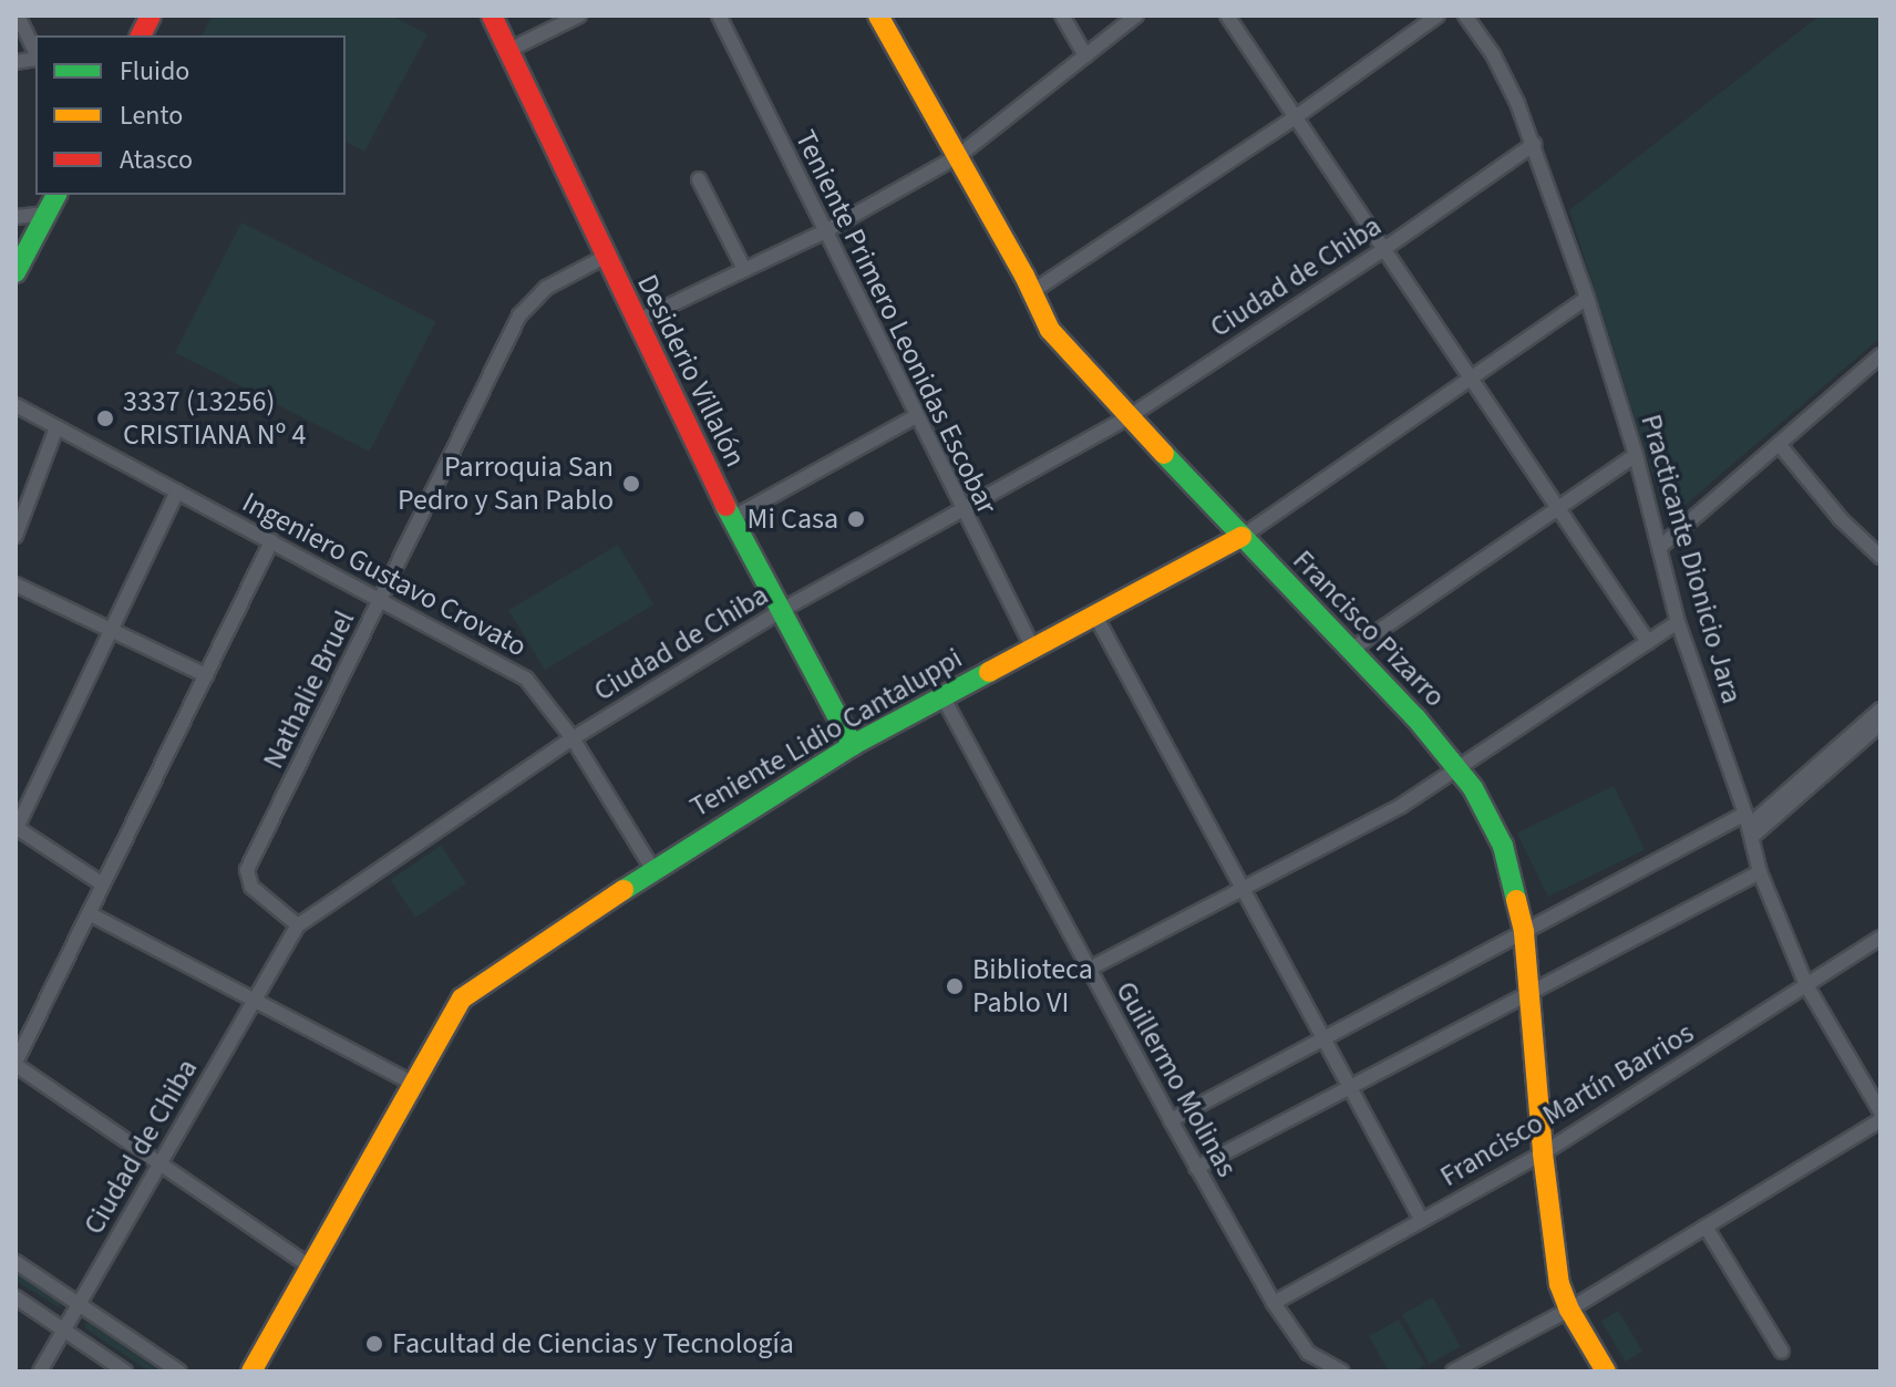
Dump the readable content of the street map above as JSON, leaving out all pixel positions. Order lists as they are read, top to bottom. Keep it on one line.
{"streets":{"street":["Ciudad de Chiba","Teniente Primero Leonidas Escobar","Desiderio Villalón","Practicante Dionicio Jara","Ingeniero Gustavo Crovato","Francisco Pizarro","Nathalie Bruel","Teniente Lidio Cantaluppi","Guillermo Molinas","Francisco Martín Barrios"]},"crossings":[["Ciudad de Chiba","Teniente Primero Leonidas Escobar"],["Ciudad de Chiba","Desiderio Villalón"],["Ciudad de Chiba","Practicante Dionicio Jara"],["Ciudad de Chiba","Ingeniero Gustavo Crovato"],["Ciudad de Chiba","Francisco Pizarro"],["Ciudad de Chiba","Nathalie Bruel"],["Teniente Primero Leonidas Escobar","Teniente Lidio Cantaluppi"],["Desiderio Villalón","Nathalie Bruel"],["Desiderio Villalón","Teniente Lidio Cantaluppi"],["Practicante Dionicio Jara","Teniente Lidio Cantaluppi"],["Practicante Dionicio Jara","Francisco Martín Barrios"],["Ingeniero Gustavo Crovato","Nathalie Bruel"],["Ingeniero Gustavo Crovato","Teniente Lidio Cantaluppi"],["Francisco Pizarro","Teniente Lidio Cantaluppi"],["Francisco Pizarro","Francisco Martín Barrios"],["Teniente Lidio Cantaluppi","Guillermo Molinas"],["Guillermo Molinas","Francisco Martín Barrios"]],"places":["3337 (13256) CRISTIANA Nº 4","Parroquia San Pedro y San Pablo","Mi Casa","Biblioteca Pablo VI","Facultad de Ciencias y Tecnología"],"legend":["Fluido","Lento","Atasco"]}
